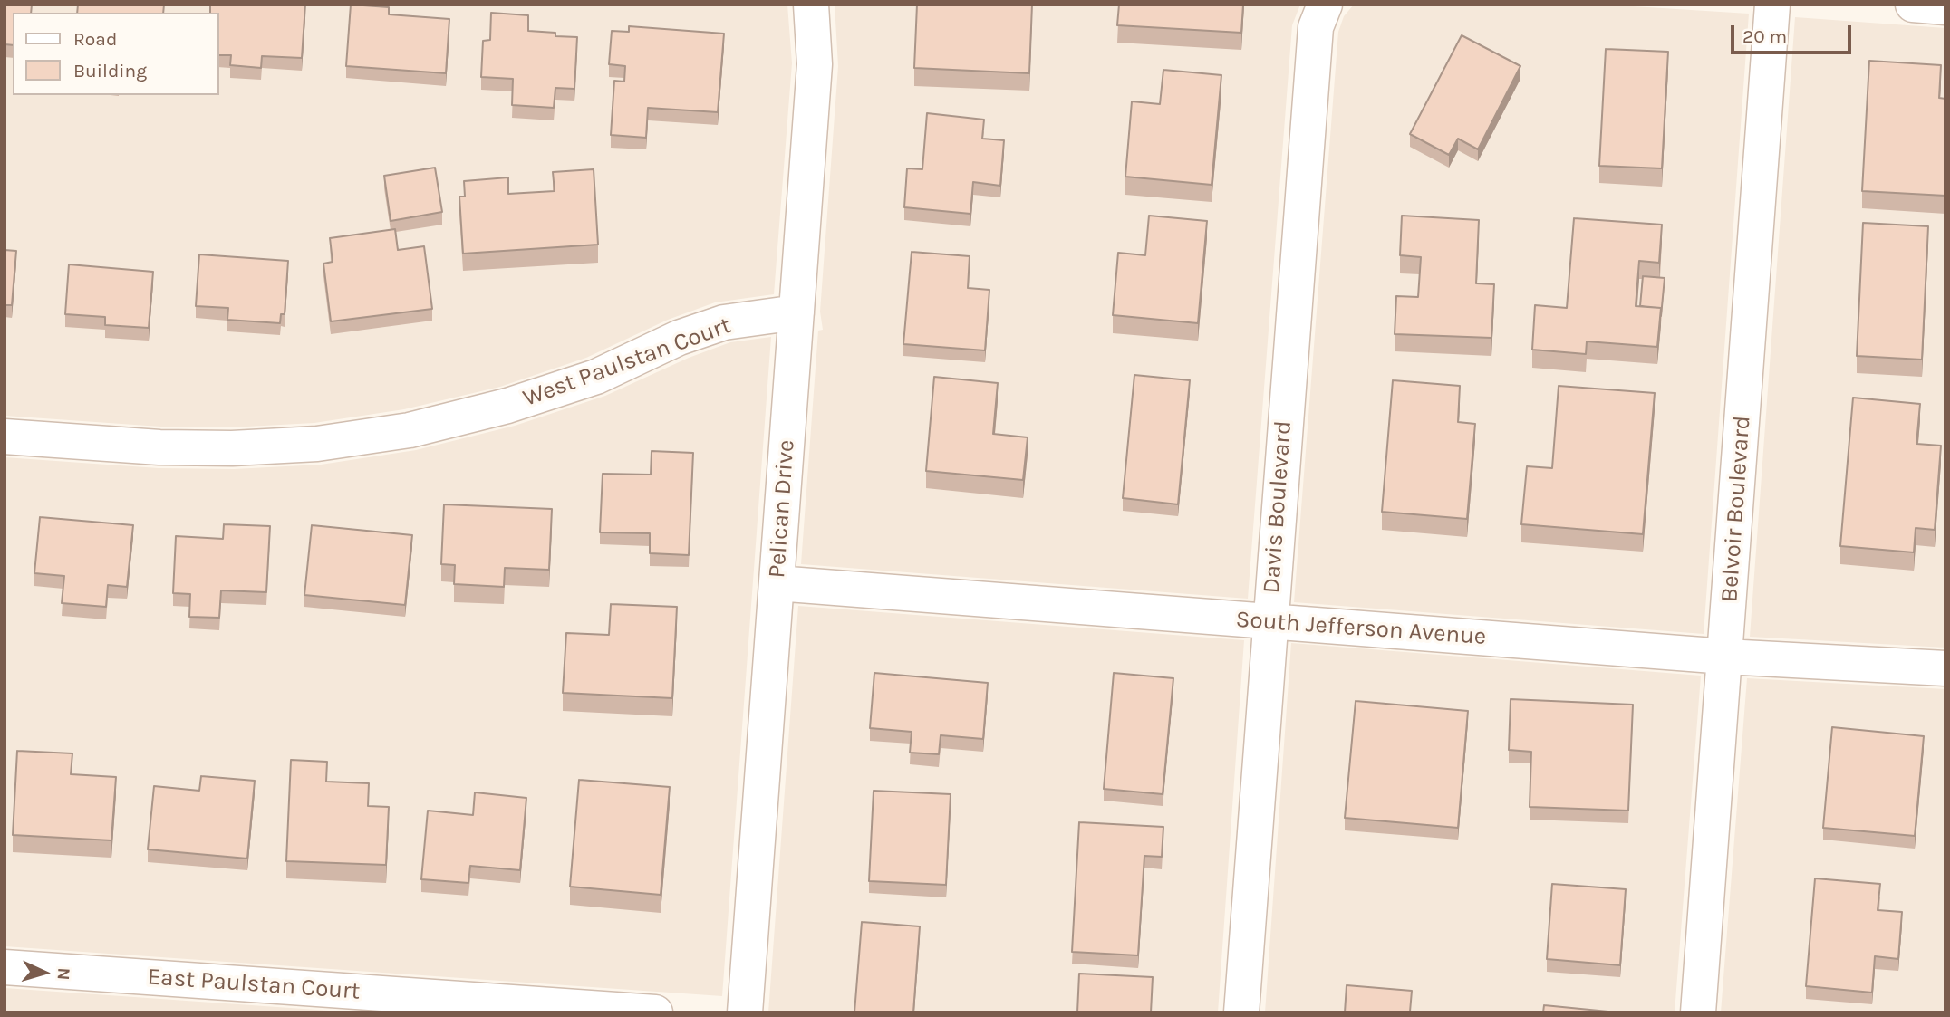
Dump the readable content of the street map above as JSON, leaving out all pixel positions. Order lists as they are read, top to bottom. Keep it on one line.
{"streets":{"street":["West Paulstan Court","Davis Boulevard","Pelican Drive","Belvoir Boulevard","South Jefferson Avenue","East Paulstan Court"]},"crossings":[["West Paulstan Court","Pelican Drive"],["Davis Boulevard","South Jefferson Avenue"],["Pelican Drive","South Jefferson Avenue"],["Belvoir Boulevard","South Jefferson Avenue"]],"legend":["Road","Building"],"scale_bar":"20 m","north":"right"}
